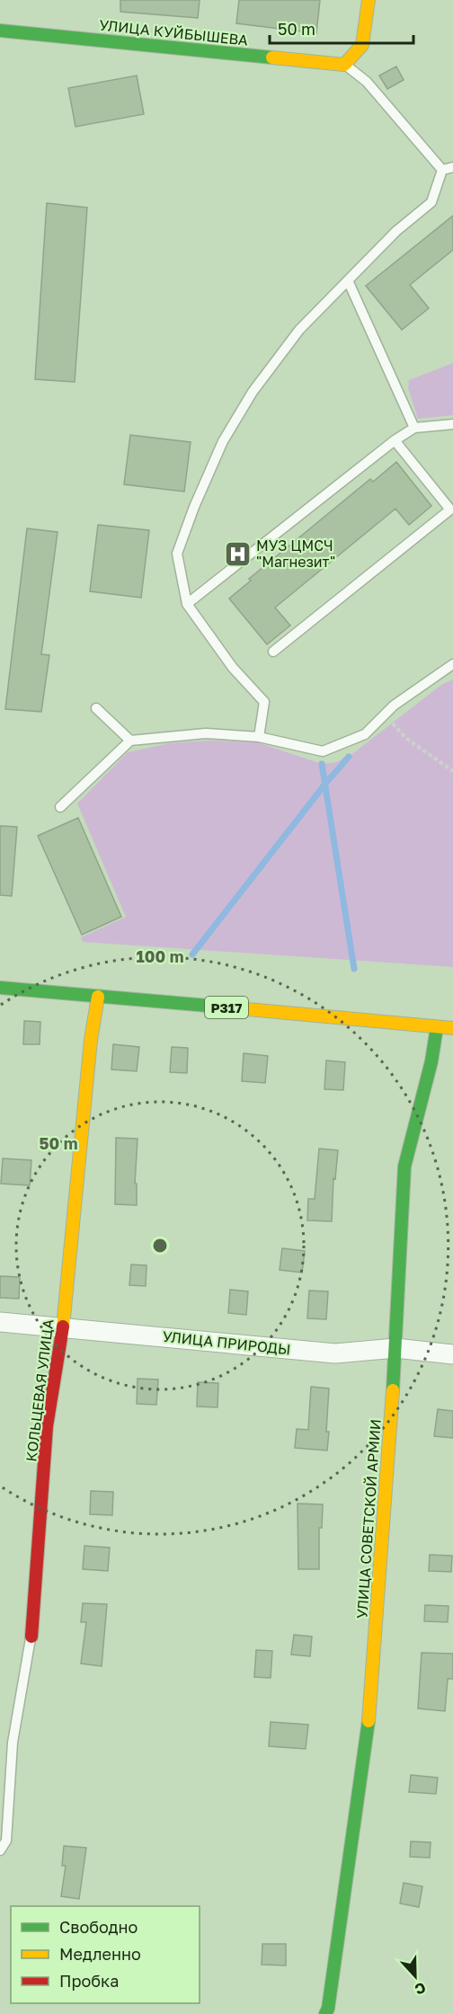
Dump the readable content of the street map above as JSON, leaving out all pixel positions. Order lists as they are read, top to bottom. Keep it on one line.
{"streets":{"street":["УЛИЦА КУЙБЫШЕВА","Р317","УЛИЦА ПРИРОДЫ","КОЛЬЦЕВАЯ УЛИЦА","УЛИЦА СОВЕТСКОЙ АРМИИ"]},"crossings":[["Р317","КОЛЬЦЕВАЯ УЛИЦА"],["Р317","УЛИЦА СОВЕТСКОЙ АРМИИ"],["УЛИЦА ПРИРОДЫ","КОЛЬЦЕВАЯ УЛИЦА"],["УЛИЦА ПРИРОДЫ","УЛИЦА СОВЕТСКОЙ АРМИИ"]],"places":{"hospital":["МУЗ ЦМСЧ \"Магнезит\""]},"legend":["Свободно","Медленно","Пробка"],"scale_bar":"50 m","north":"bottom","rings":["100 m","50 m"]}
